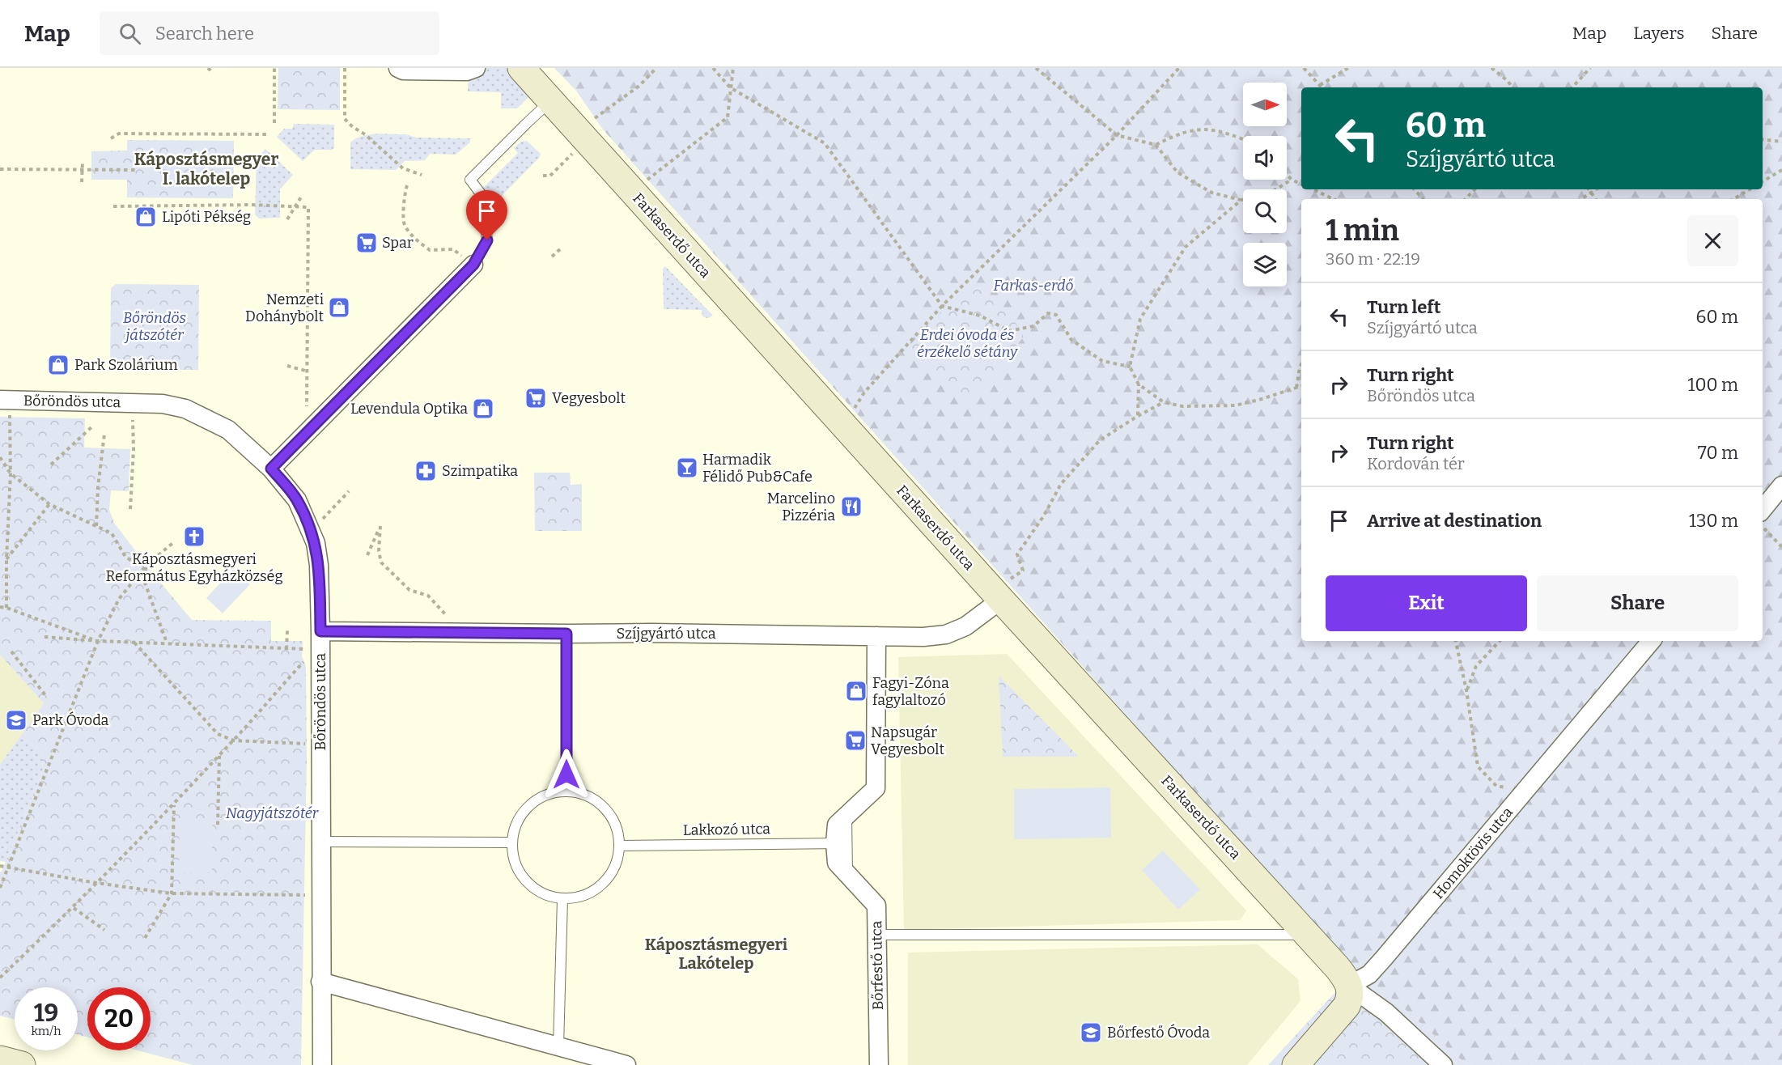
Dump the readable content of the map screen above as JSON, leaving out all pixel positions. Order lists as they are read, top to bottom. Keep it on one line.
{"streets":{"street":["Farkaserdő utca","Bőröndös utca","Szíjgyártó utca","Homoktövis utca","Bőrfestő utca"],"lane":["Lakkozó utca"]},"crossings":[["Farkaserdő utca","Szíjgyártó utca"],["Farkaserdő utca","Homoktövis utca"],["Bőröndös utca","Szíjgyártó utca"],["Szíjgyártó utca","Bőrfestő utca"],["Lakkozó utca","Bőrfestő utca"]],"districts":["Káposztásmegyer I. lakótelep","Káposztásmegyeri Lakótelep"],"parks":["Farkas-erdő","Bőröndös játszótér","Erdei óvoda és érzékelő sétány","Nagyjátszótér"],"places":{"shop":["Lipóti Pékség","Nemzeti Dohánybolt","Park Szolárium","Levendula Optika","Fagyi-Zóna fagylaltozó"],"supermarket":["Spar","Vegyesbolt","Napsugár Vegyesbolt"],"bar":["Harmadik Félidő Pub&Cafe"],"pharmacy":["Szimpatika"],"restaurant":["Marcelino Pizzéria"],"church":["Káposztásmegyeri Református Egyházközség"],"school or university":["Park Óvoda","Bőrfestő Óvoda"]},"north":"right","page":{"header":"Map","search":"Search here","nav":["Map","Layers","Share"],"turn":["60 m","Szíjgyártó utca"],"heading":["1 min","360 m · 22:19"],"list":[{"name":"Turn left","note":"Szíjgyártó utca","value":"60 m"},{"name":"Turn right","note":"Bőröndös utca","value":"100 m"},{"name":"Turn right","note":"Kordován tér","value":"70 m"},{"name":"Arrive at destination","value":"130 m"}],"buttons":["Exit","Share"],"speed":"19 km/h","limit":"20"}}
